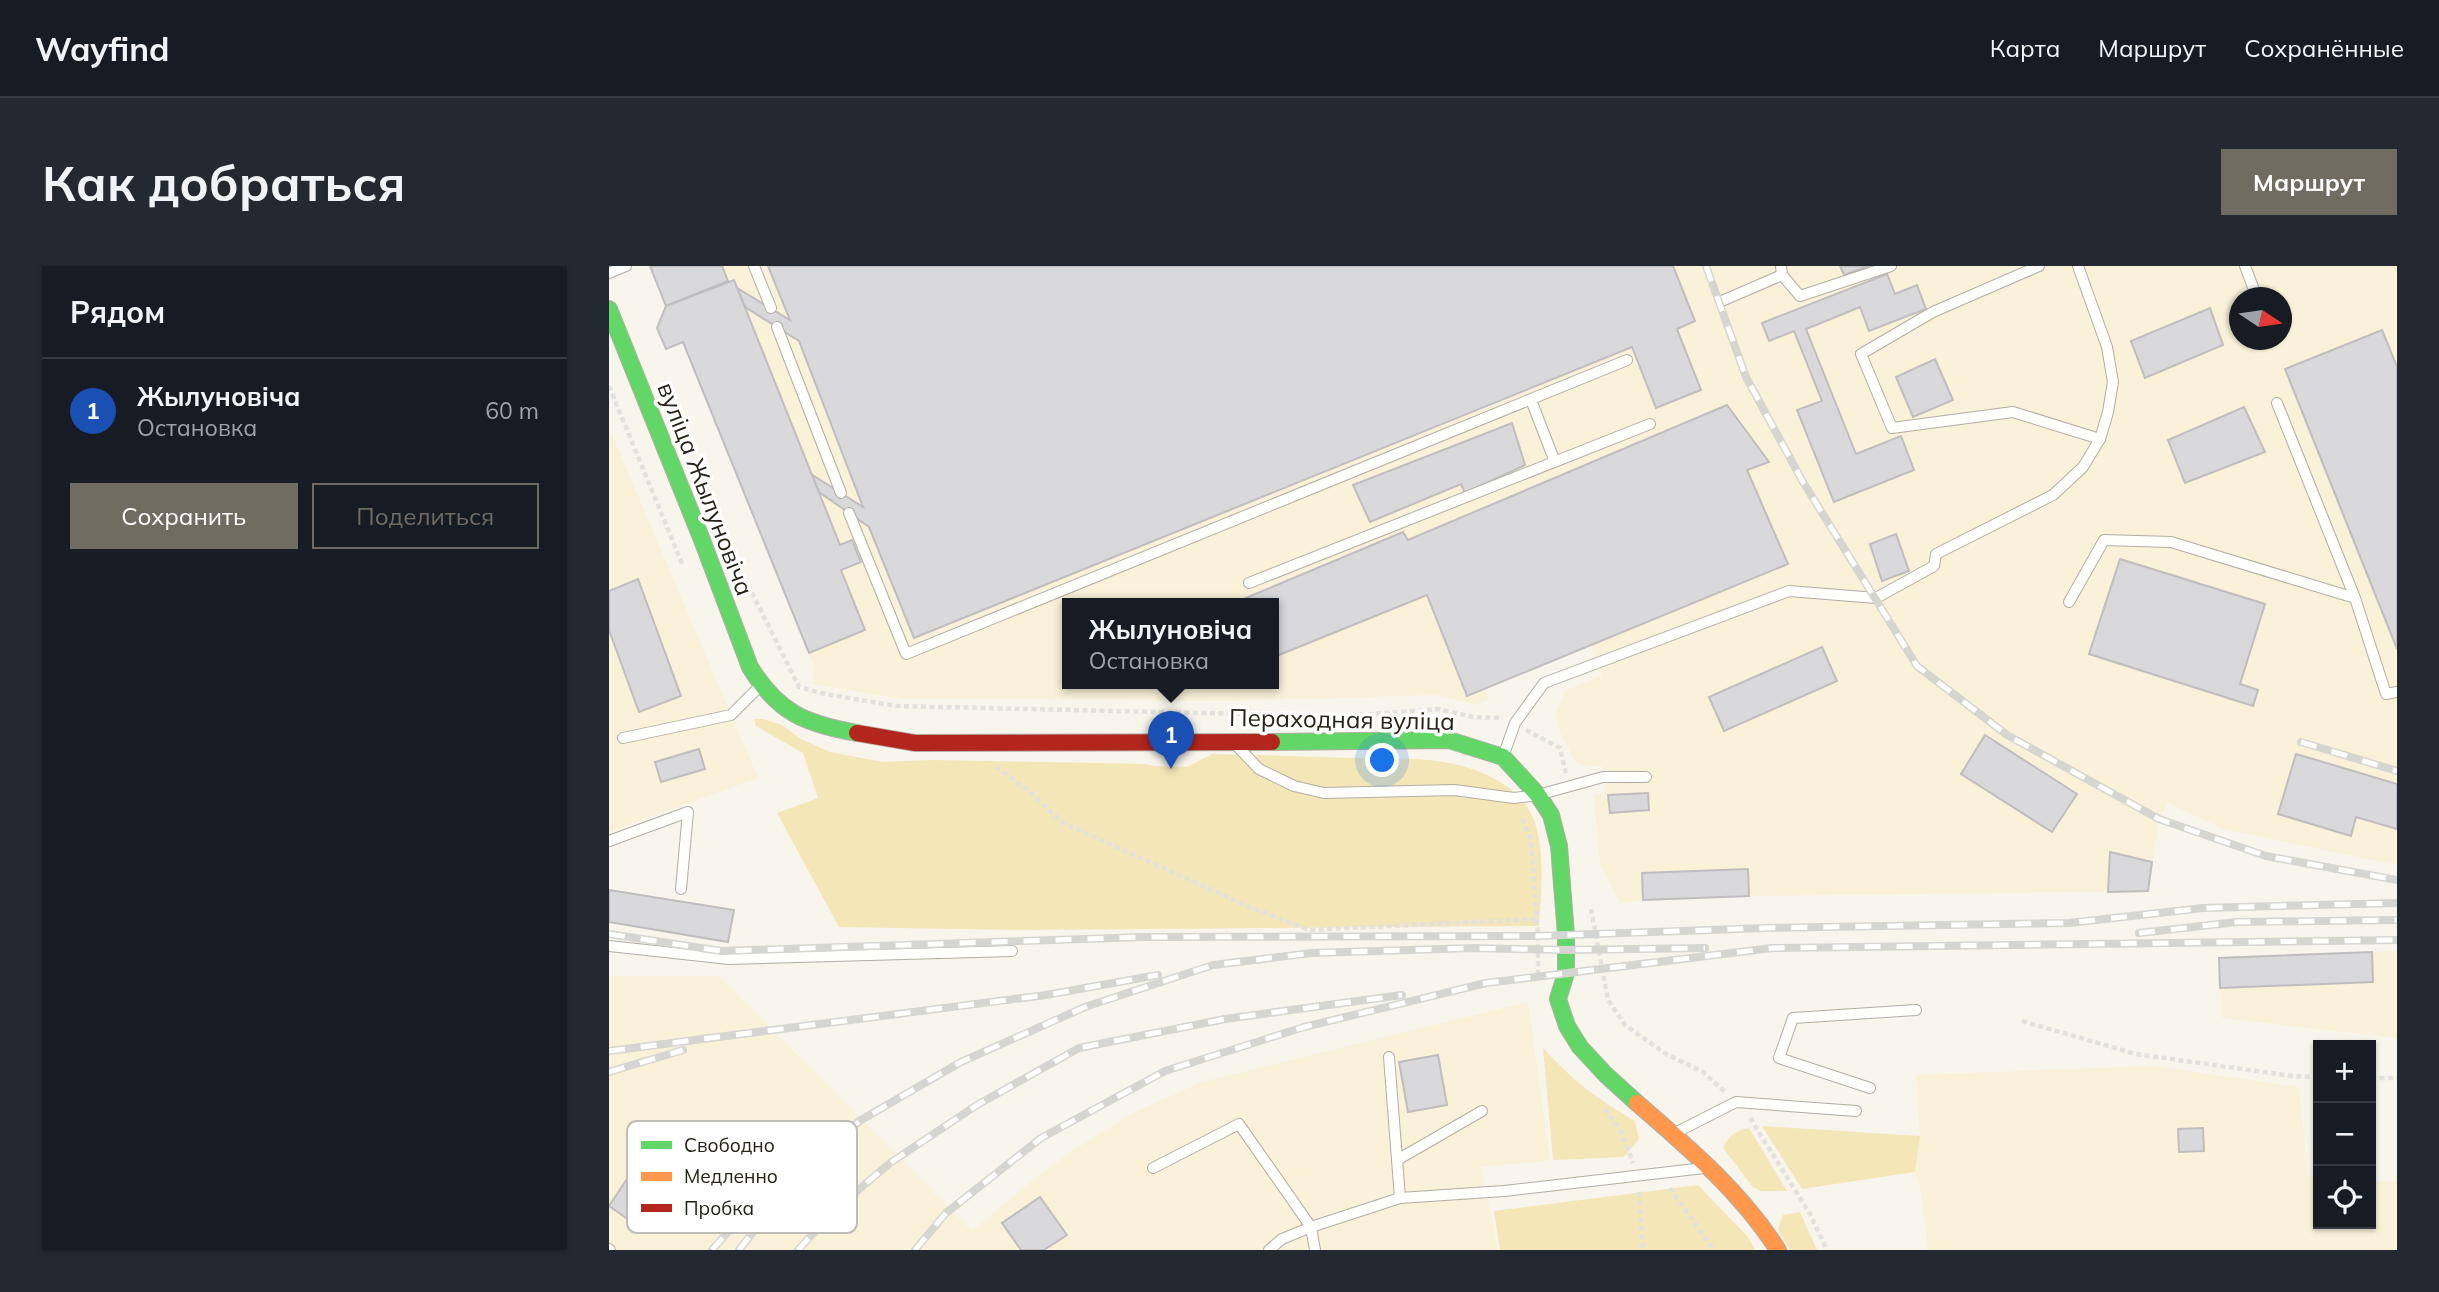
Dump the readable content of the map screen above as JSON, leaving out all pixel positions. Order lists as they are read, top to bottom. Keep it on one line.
{"streets":{"street":["вуліца Жылуновіча","Пераходная вуліца"]},"crossings":[["вуліца Жылуновіча","Пераходная вуліца"]],"legend":["Свободно","Медленно","Пробка"],"north":"right","page":{"header":"Wayfind","nav":["Карта","Маршрут","Сохранённые"],"buttons":["Маршрут",["Сохранить","Поделиться"]],"title":"Как добраться","heading":"Рядом","list":[{"mark":"1","name":"Жылуновіча","note":"Остановка","value":"60 m"}],"popup":["Жылуновіча","Остановка"],"pins":"1","map_buttons":["+","−"]}}
